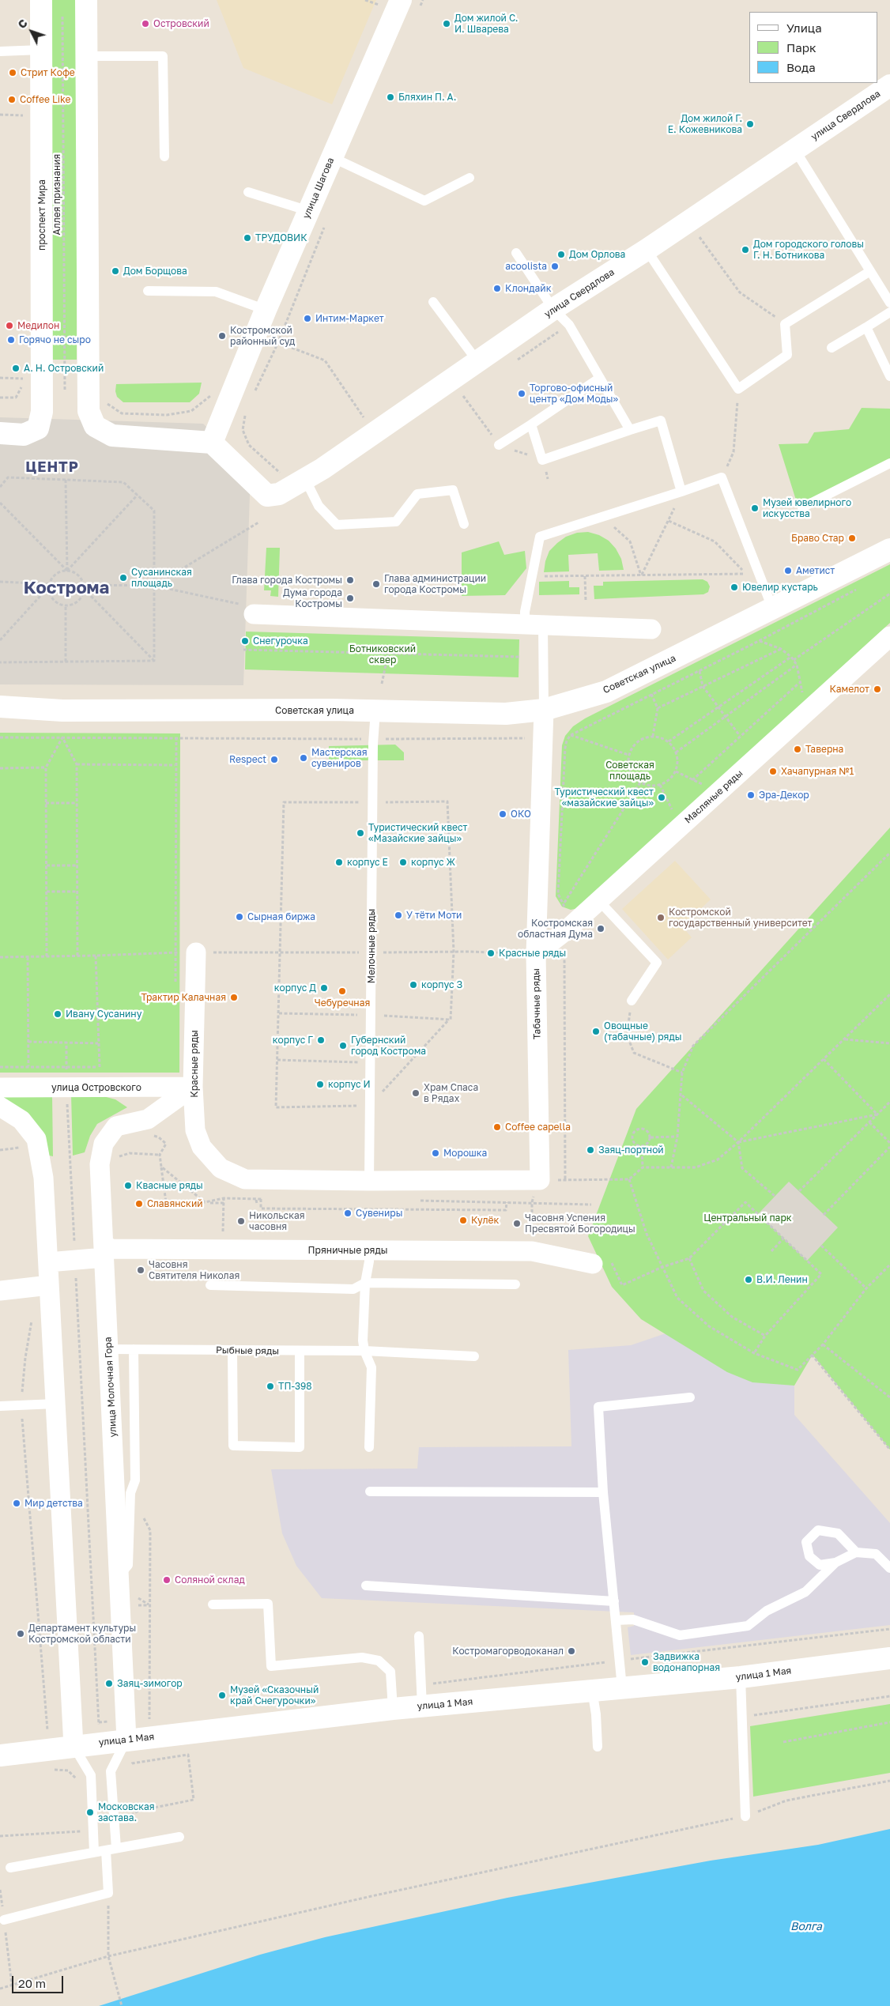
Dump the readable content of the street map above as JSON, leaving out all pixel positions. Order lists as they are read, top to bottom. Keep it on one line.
{"streets":{"street":["улица Свердлова","улица Шагова","проспект Мира","Советская улица","Масляные ряды","Табачные ряды","Красные ряды","улица Островского","Пряничные ряды","улица Молочная Гора","улица 1 Мая"],"lane":["Мелочные ряды","Рыбные ряды"],"path":["Аллея признания"]},"crossings":[["улица Свердлова","улица Шагова"],["Советская улица","Мелочные ряды"],["Советская улица","Табачные ряды"],["Масляные ряды","Табачные ряды"],["Мелочные ряды","Красные ряды"],["Красные ряды","улица Островского"],["Красные ряды","улица Молочная Гора"],["улица Островского","улица Молочная Гора"],["Пряничные ряды","улица Молочная Гора"],["Рыбные ряды","улица Молочная Гора"],["улица Молочная Гора","улица 1 Мая"]],"districts":["ЦЕНТР","Кострома"],"water":["Волга"],"parks":["Ботниковский сквер","Советская площадь","Центральный парк"],"places":["Островский","Дом жилой С. И. Шварева","Стрит Кофе","Бляхин П. А.","Coffee Like","Дом жилой Г. Е. Кожевникова","ТРУДОВИК","Дом городского головы Г. Н. Ботникова","Дом Орлова","acoolista","Дом Борщова","Клондайк","Интим-Маркет","Медилон","Костромской районный суд","Горячо не сыро","А. Н. Островский","Торгово-офисный центр «Дом Моды»","Музей ювелирного искусства","Браво Стар","Аметист","Сусанинская площадь","Глава города Костромы","Глава администрации города Костромы","Ювелир кустарь","Дума города Костромы","Снегурочка","Камелот","Таверна","Мастерская сувениров","Respect","Хачапурная №1","Эра-Декор","Туристический квест «мазайские зайцы»","ОКО","Туристический квест «Мазайские зайцы»","корпус Е","корпус Ж","У тёти Моти","Сырная биржа","Костромской государственный университет","Костромская областная Дума","Красные ряды","корпус З","корпус Д","Чебуречная","Трактир Калачная","Ивану Сусанину","Овощные (табачные) ряды","корпус Г","Губернский город Кострома","корпус И","Храм Спаса в Рядах","Coffee capella","Заяц-портной","Морошка","Квасные ряды","Славянский","Сувениры","Кулёк","Никольская часовня","Часовня Успения Пресвятой Богородицы","Часовня Святителя Николая","В.И. Ленин","ТП-398","Мир детства","Соляной склад","Департамент культуры Костромской области","Костромагорводоканал","Задвижка водонапорная","Заяц-зимогор","Музей «Сказочный край Снегурочки»","Московская застава."],"legend":["Улица","Парк","Вода"],"scale_bar":"20 m","north":"top left"}
